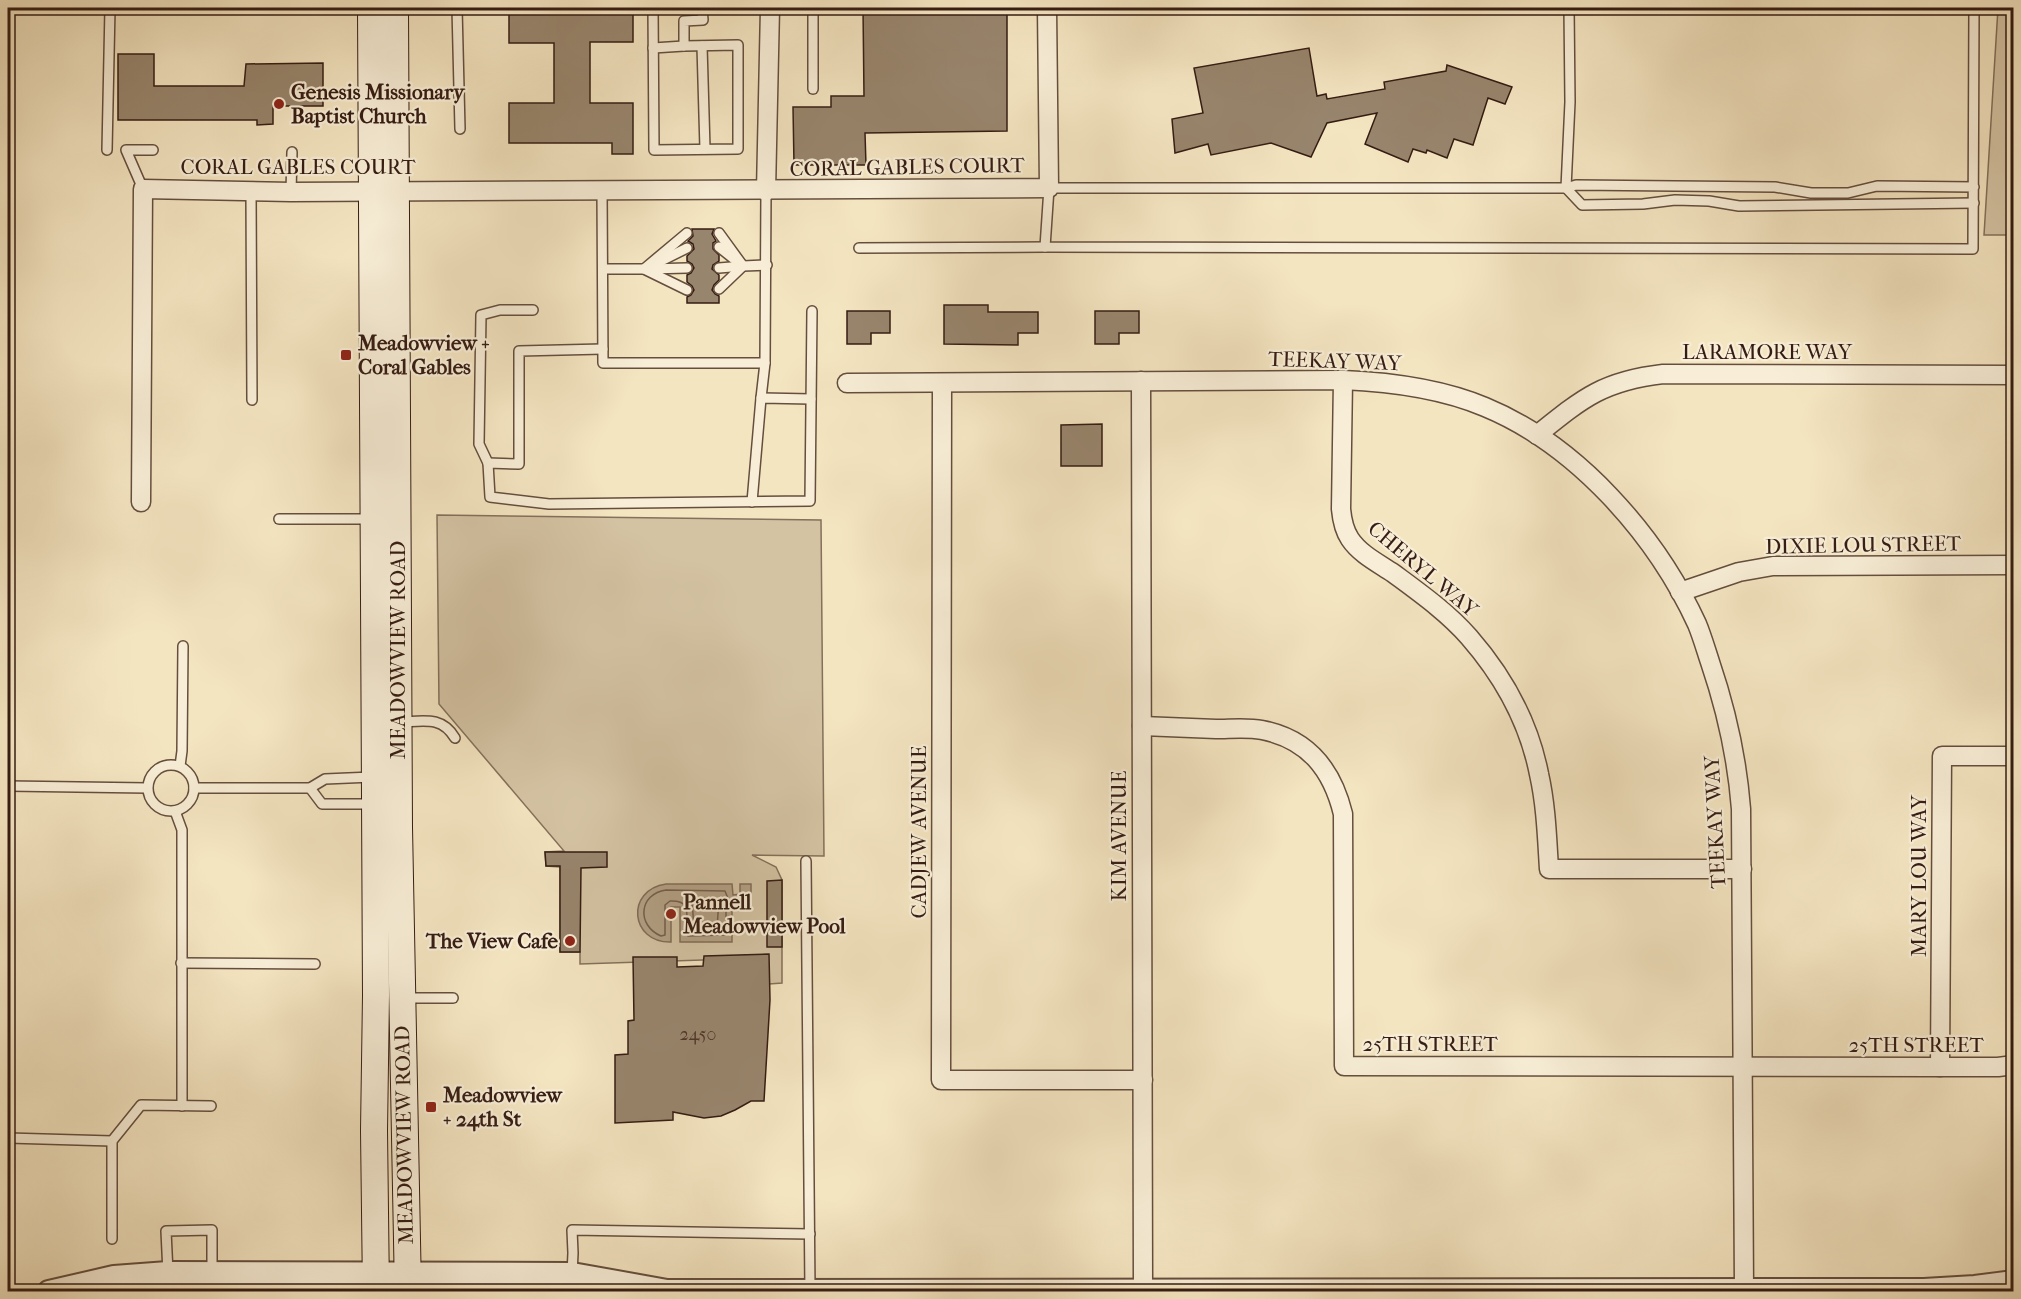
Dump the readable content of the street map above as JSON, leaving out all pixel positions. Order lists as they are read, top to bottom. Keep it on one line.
{"streets":{"main road":["MEADOWVIEW ROAD"],"street":["CORAL GABLES COURT","LARAMORE WAY","TEEKAY WAY","DIXIE LOU STREET","CHERYL WAY","CADJEW AVENUE","KIM AVENUE","MARY LOU WAY","25TH STREET"]},"crossings":[["CORAL GABLES COURT","MEADOWVIEW ROAD"],["LARAMORE WAY","TEEKAY WAY"],["TEEKAY WAY","DIXIE LOU STREET"],["TEEKAY WAY","CHERYL WAY"],["TEEKAY WAY","CADJEW AVENUE"],["TEEKAY WAY","KIM AVENUE"],["TEEKAY WAY","25TH STREET"],["CADJEW AVENUE","KIM AVENUE"],["KIM AVENUE","25TH STREET"],["MARY LOU WAY","25TH STREET"]],"places":{"other":["Genesis Missionary Baptist Church","Pannell Meadowview Pool","The View Cafe"],"transit":["Meadowview + Coral Gables","Meadowview + 24th St"]},"house_numbers":["2450"]}
